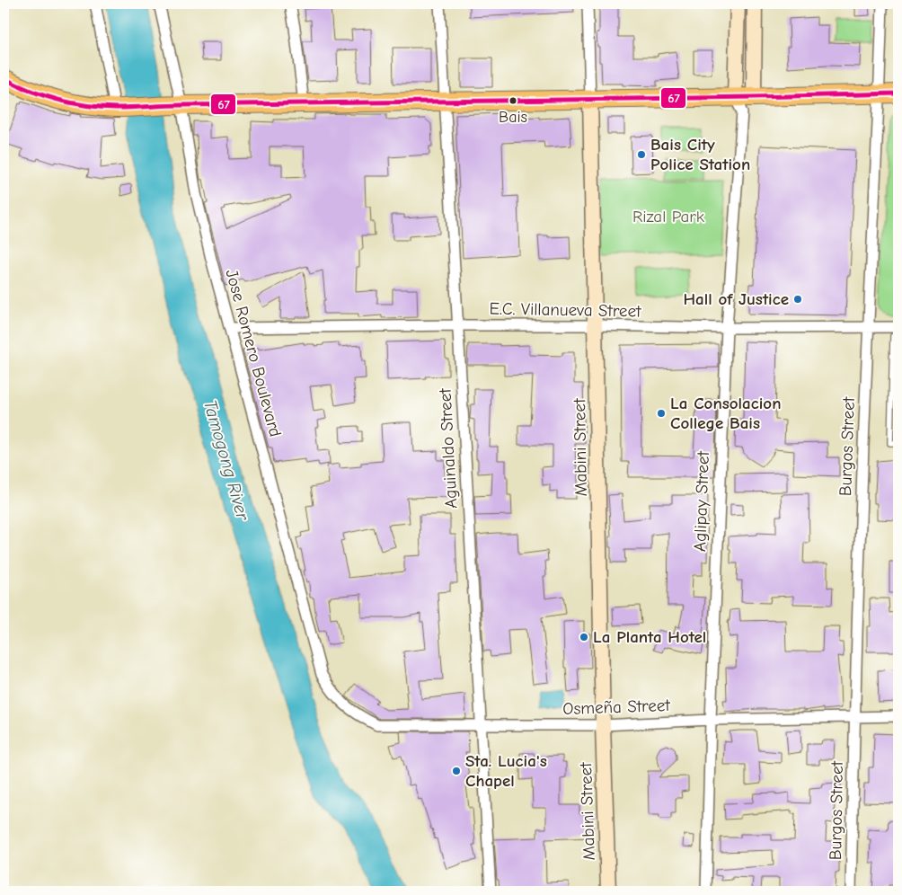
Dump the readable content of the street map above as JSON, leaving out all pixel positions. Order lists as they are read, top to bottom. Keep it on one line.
{"streets":{"street":["E.C. Villanueva Street","Jose Romero Boulevard","Burgos Street","Mabini Street","Aguinaldo Street","Aglipay Street","Osmeña Street"]},"crossings":[["E.C. Villanueva Street","Jose Romero Boulevard"],["E.C. Villanueva Street","Burgos Street"],["E.C. Villanueva Street","Mabini Street"],["E.C. Villanueva Street","Aguinaldo Street"],["E.C. Villanueva Street","Aglipay Street"],["Jose Romero Boulevard","Osmeña Street"],["Burgos Street","Osmeña Street"],["Mabini Street","Osmeña Street"],["Aguinaldo Street","Osmeña Street"],["Aglipay Street","Osmeña Street"]],"water":["Tamogong River"],"parks":["Rizal Park"],"places":["Bais","Bais City Police Station","Hall of Justice","La Consolacion College Bais","La Planta Hotel","Sta. Lucia's Chapel"],"lines":["transit line 67"]}
